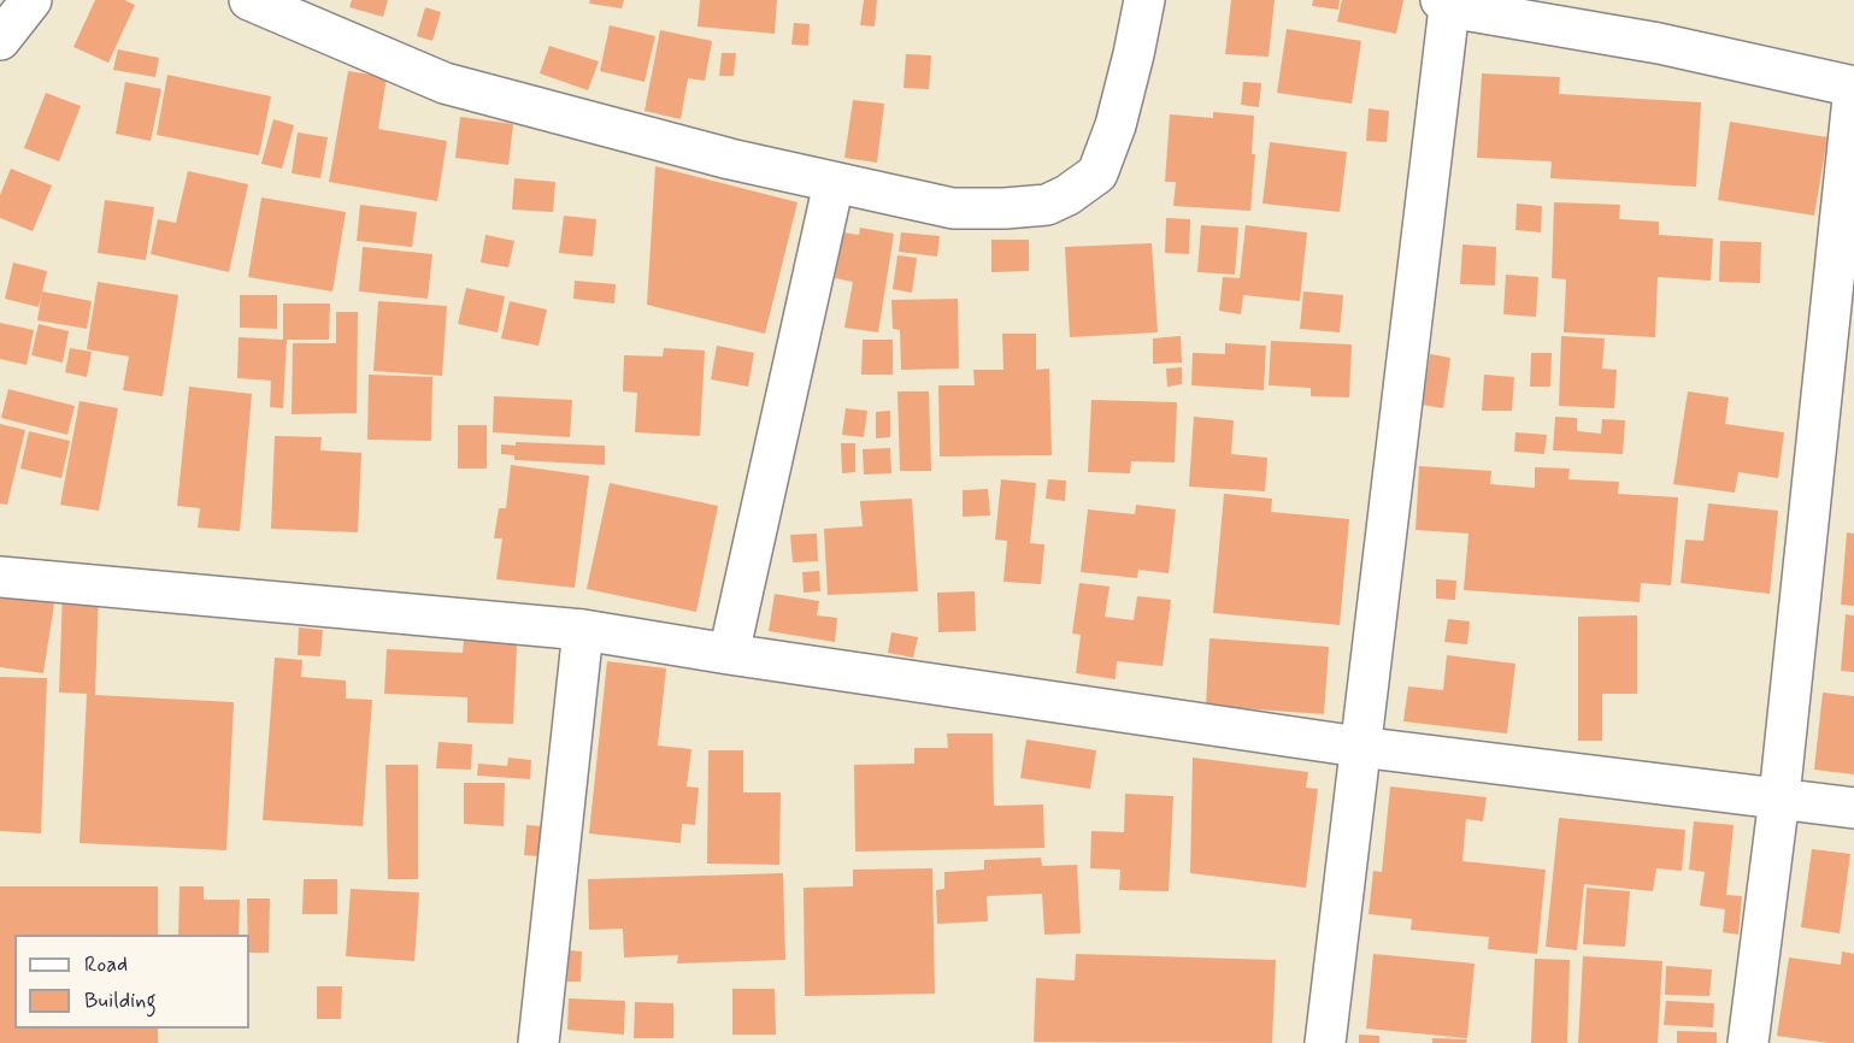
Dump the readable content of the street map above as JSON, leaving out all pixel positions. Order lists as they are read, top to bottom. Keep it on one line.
{"legend":["Road","Building"]}
